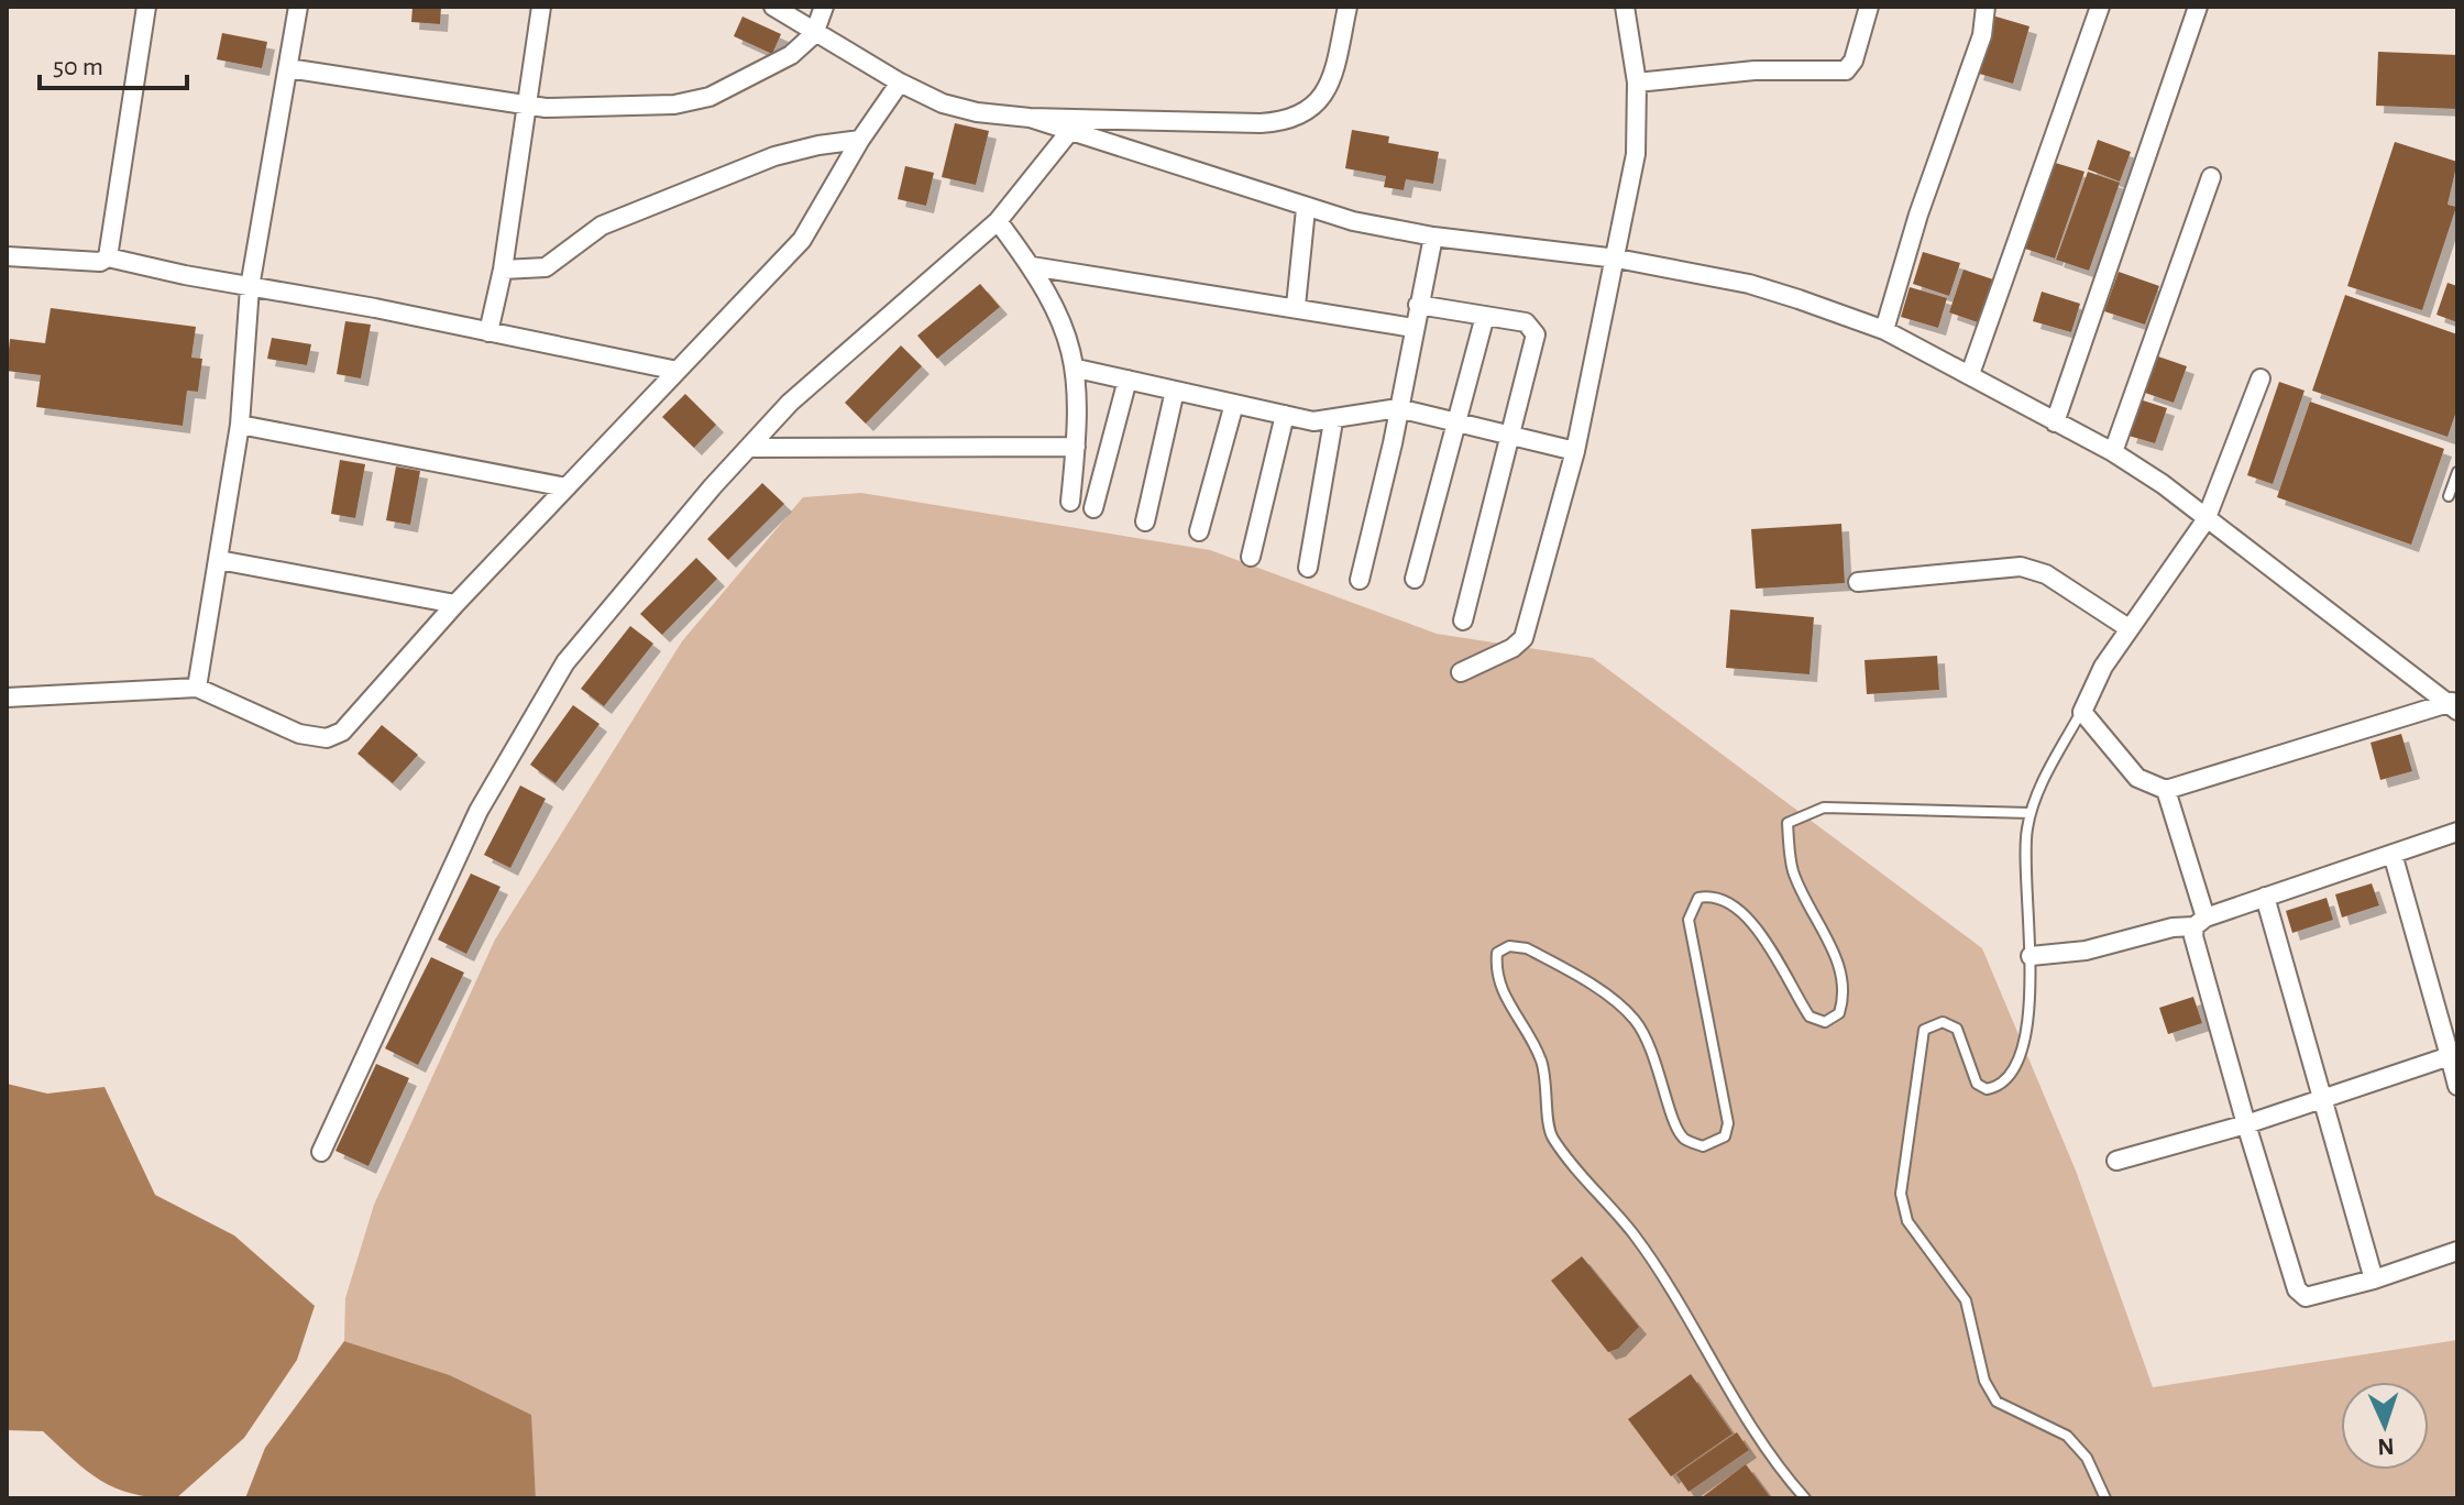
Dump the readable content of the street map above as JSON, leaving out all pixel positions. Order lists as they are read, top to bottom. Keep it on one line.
{"scale_bar":"50 m","north":"bottom"}
